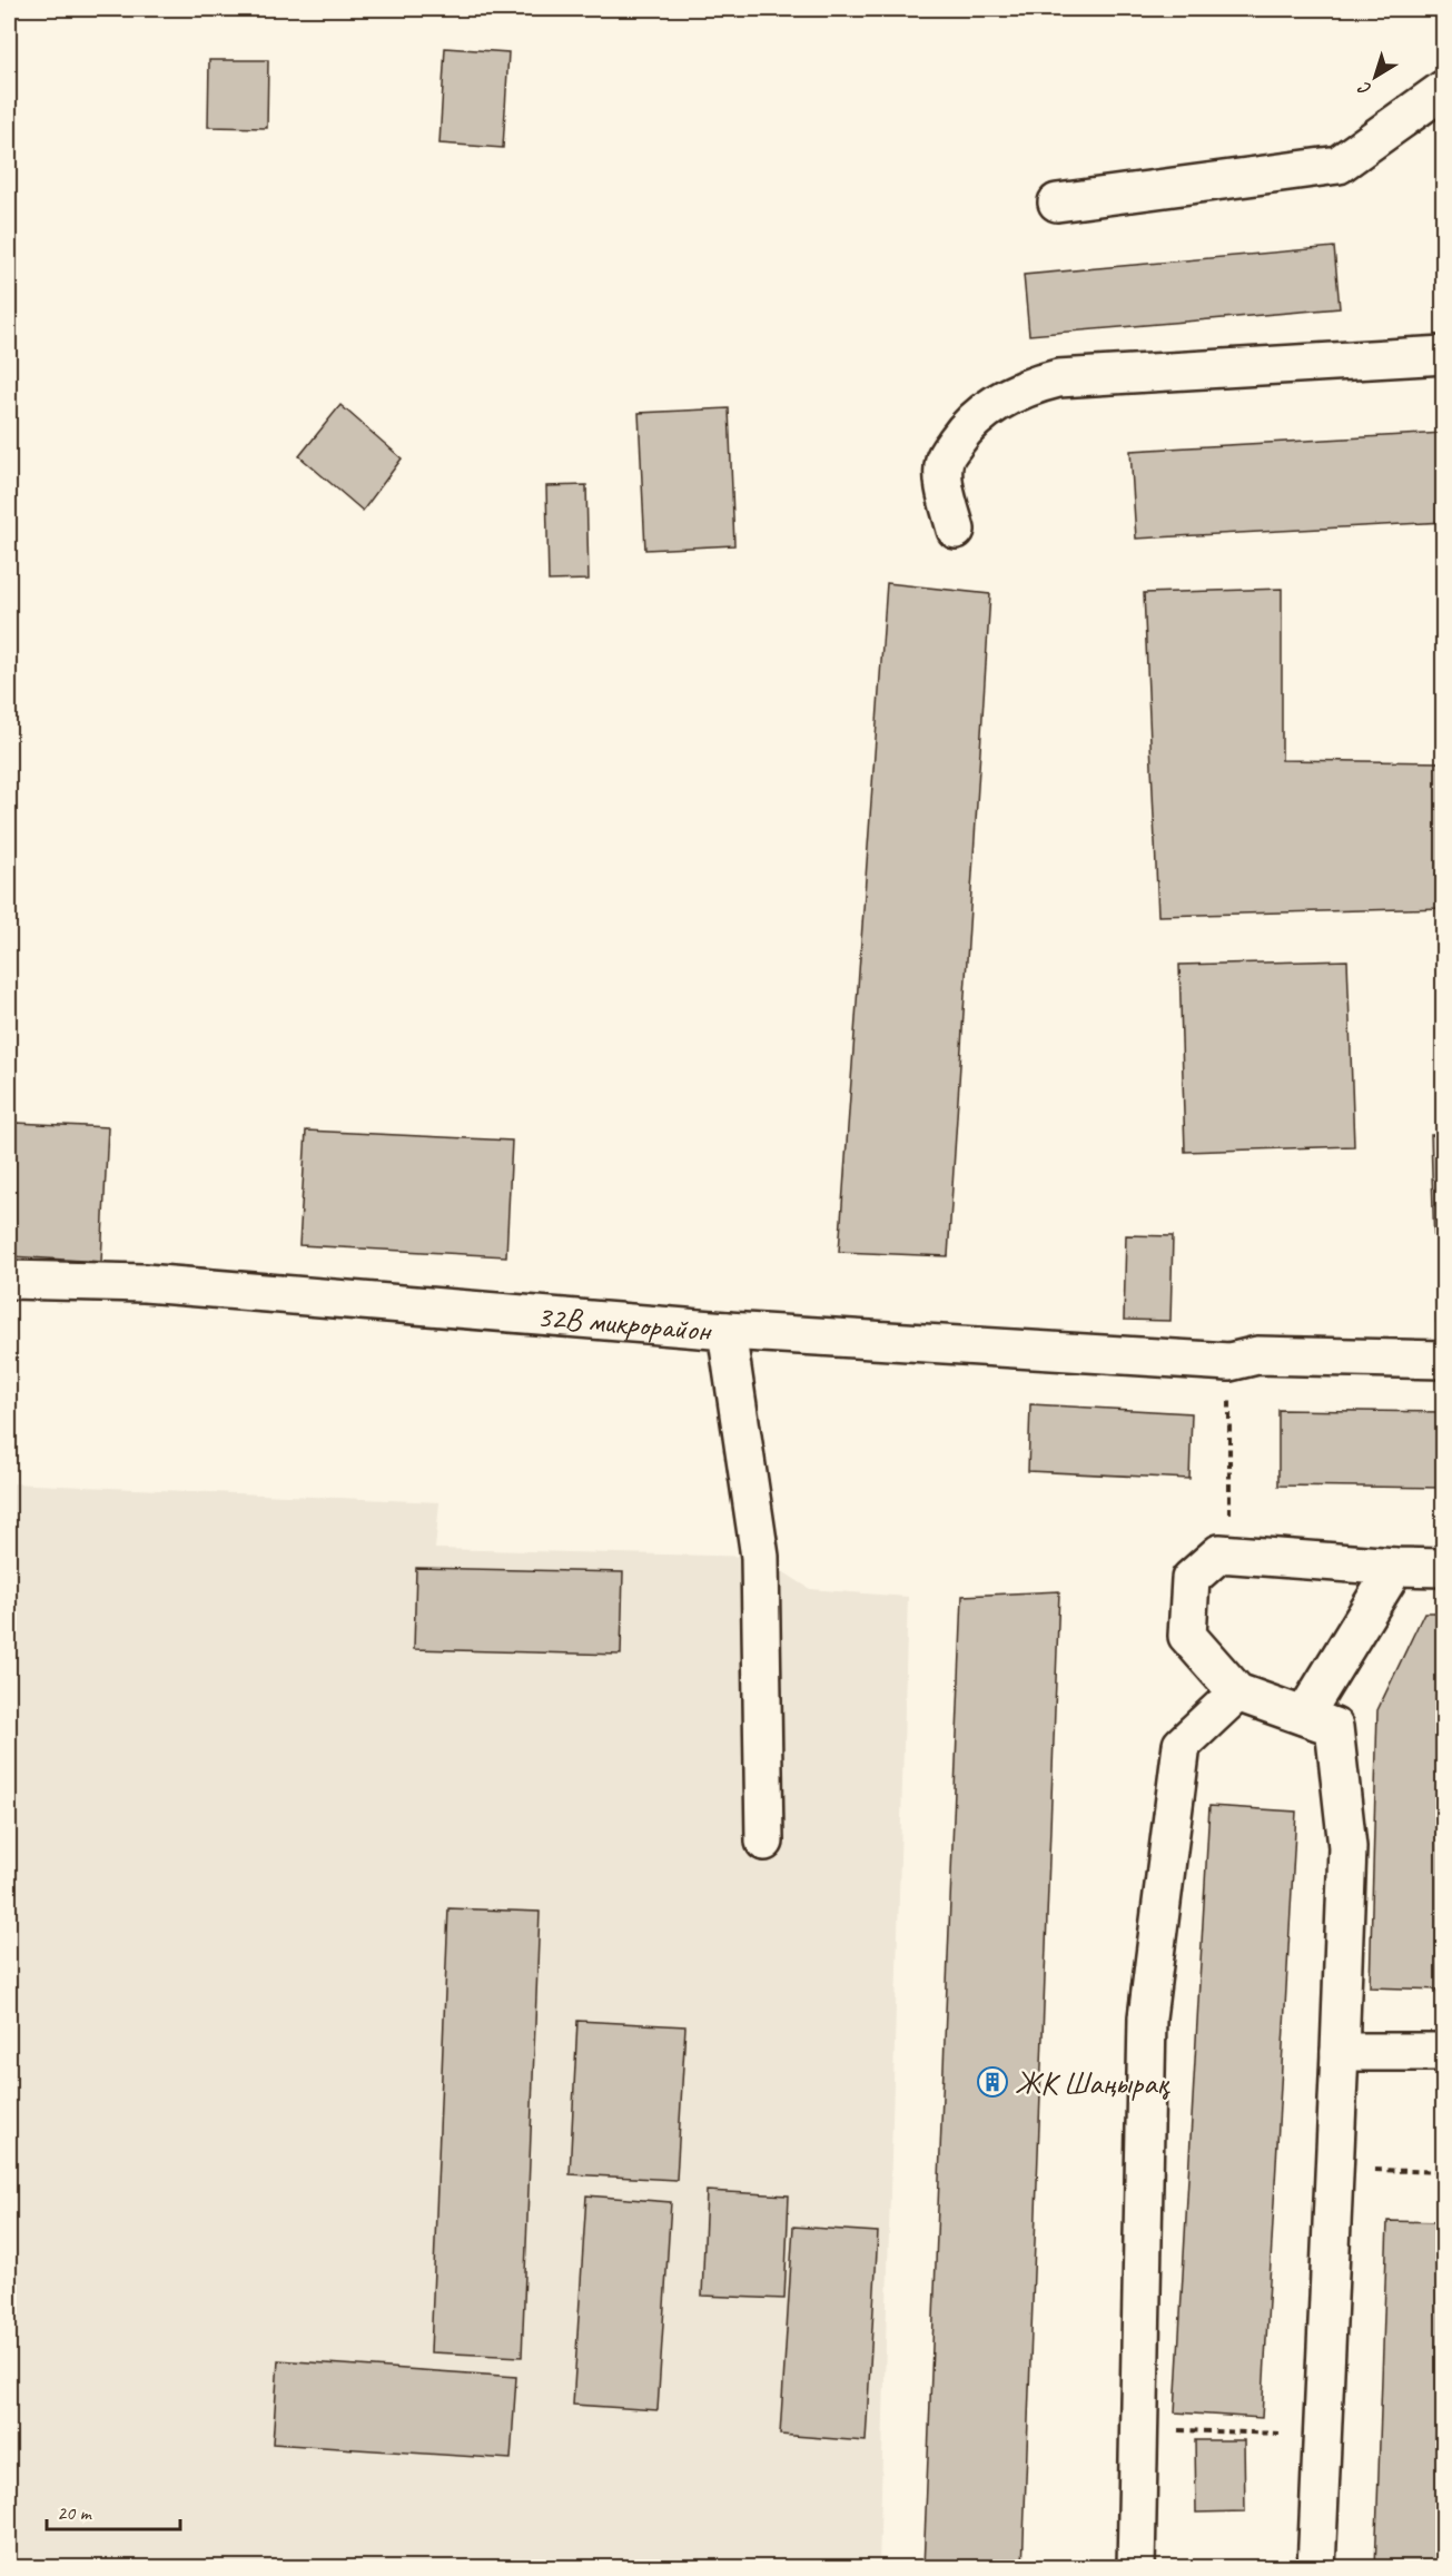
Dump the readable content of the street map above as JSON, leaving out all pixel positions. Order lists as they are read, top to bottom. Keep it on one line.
{"streets":{"street":["32В микрорайон"]},"places":{"building":["ЖК Шаңырақ"]},"scale_bar":"20 m","north":"bottom left"}
